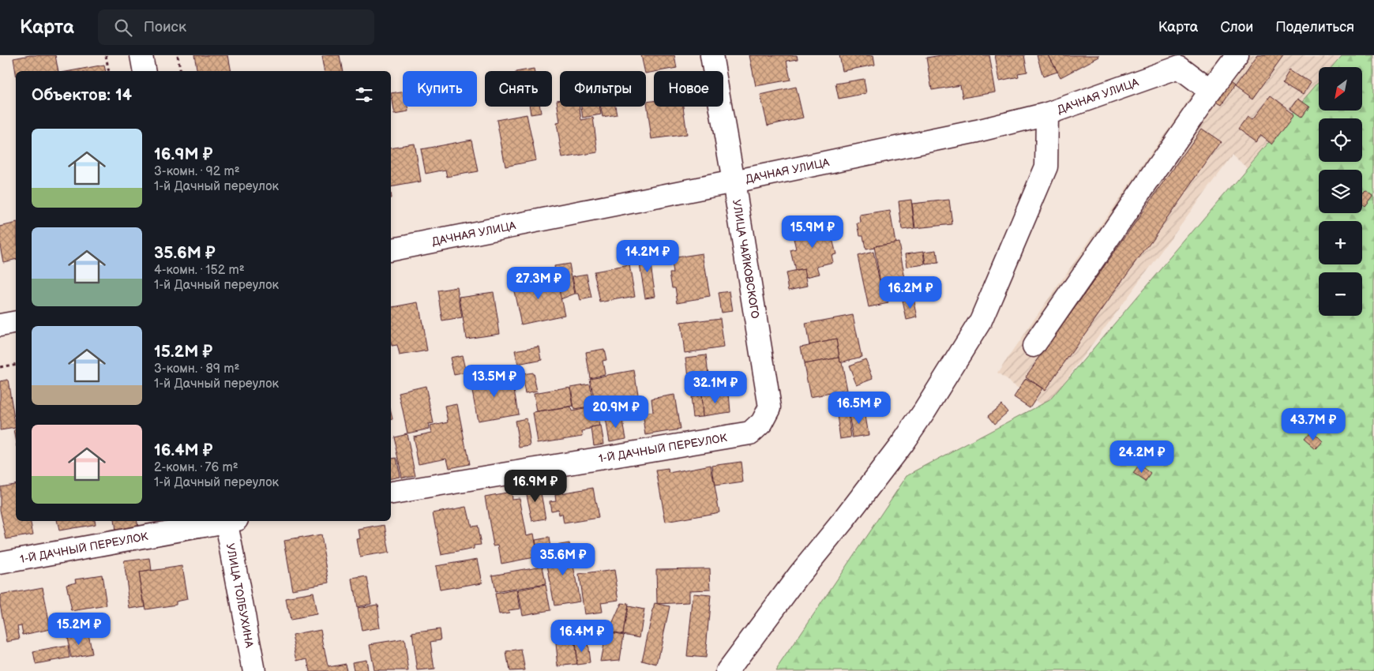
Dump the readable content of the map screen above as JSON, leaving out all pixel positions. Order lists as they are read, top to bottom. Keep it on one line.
{"streets":{"street":["ДАЧНАЯ УЛИЦА","УЛИЦА ЧАЙКОВСКОГО","1-Й ДАЧНЫЙ ПЕРЕУЛОК","УЛИЦА ТОЛБУХИНА"]},"crossings":[["ДАЧНАЯ УЛИЦА","УЛИЦА ЧАЙКОВСКОГО"],["УЛИЦА ЧАЙКОВСКОГО","1-Й ДАЧНЫЙ ПЕРЕУЛОК"]],"north":"bottom left","page":{"header":"Карта","search":"Поиск","nav":["Карта","Слои","Поделиться"],"map_buttons":["+","−"],"chip":["Купить","Снять","Фильтры","Новое"],"heading":"Объектов: 14","list":[{"name":"16.9M ₽","note":"3-комн. · 92 m² · 1-й Дачный переулок"},{"name":"35.6M ₽","note":"4-комн. · 152 m² · 1-й Дачный переулок"},{"name":"15.2M ₽","note":"3-комн. · 89 m² · 1-й Дачный переулок"},{"name":"16.4M ₽","note":"2-комн. · 76 m² · 1-й Дачный переулок"}],"price":["15.9M ₽","14.2M ₽","27.3M ₽","16.2M ₽","13.5M ₽","32.1M ₽","16.5M ₽","20.9M ₽","43.7M ₽","24.2M ₽","16.9M ₽","35.6M ₽","15.2M ₽","16.4M ₽"]}}
